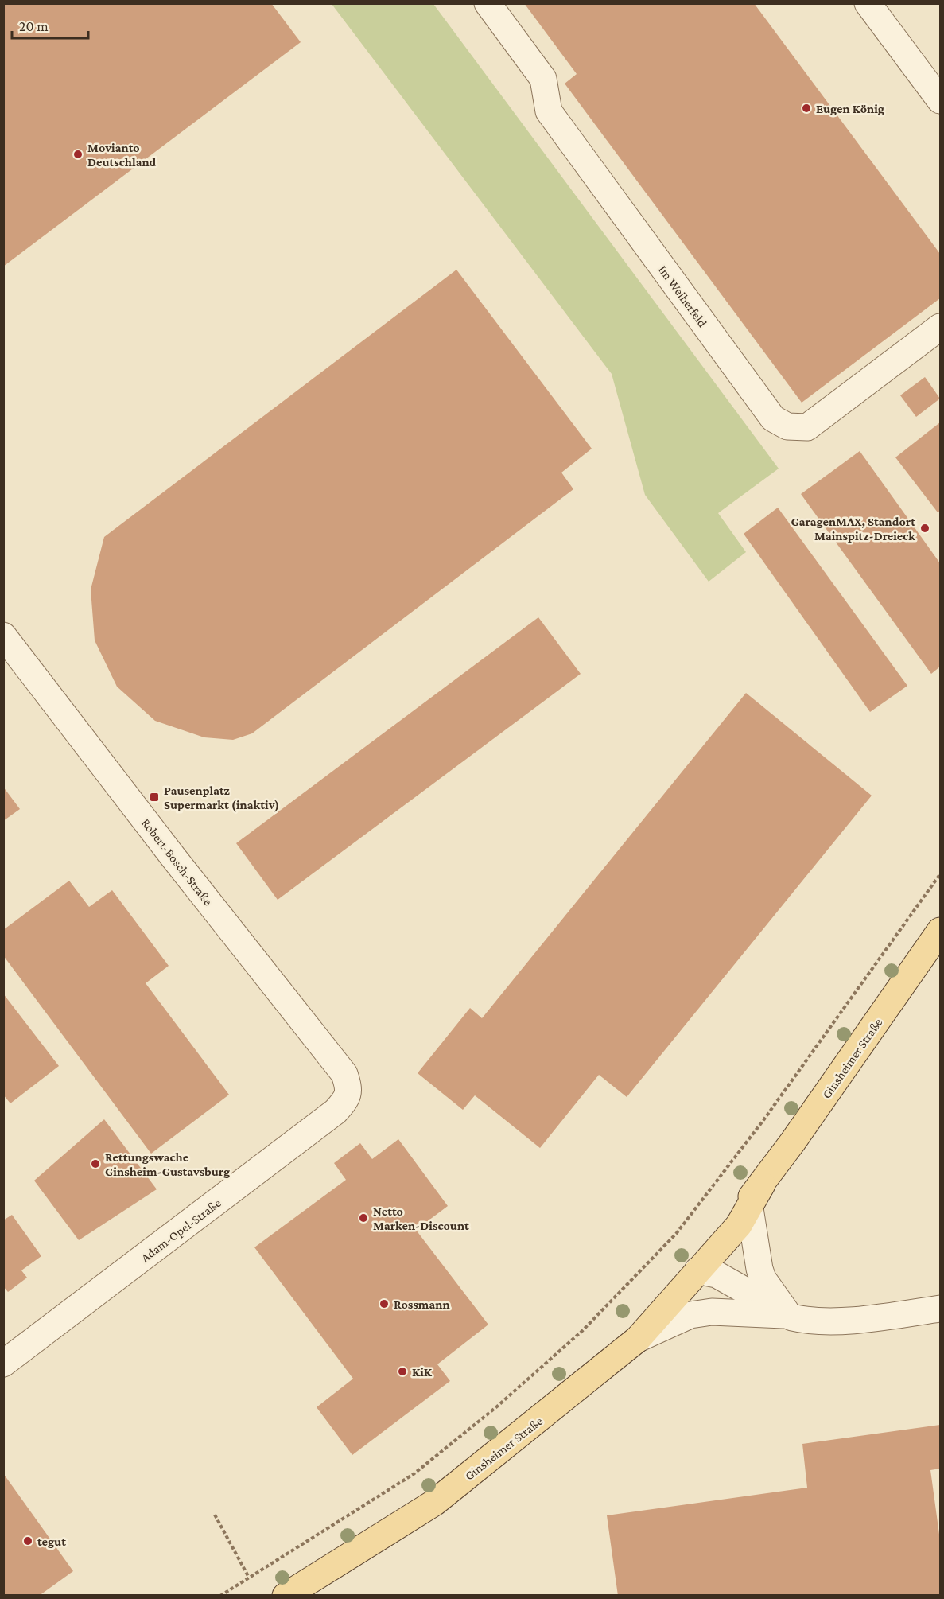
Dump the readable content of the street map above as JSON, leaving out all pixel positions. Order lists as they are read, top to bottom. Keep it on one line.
{"streets":{"main road":["Ginsheimer Straße"],"street":["Im Weiherfeld","Robert-Bosch-Straße","Adam-Opel-Straße"]},"crossings":[["Robert-Bosch-Straße","Adam-Opel-Straße"]],"places":{"other":["Eugen König","Movianto Deutschland","GaragenMAX, Standort Mainspitz-Dreieck","Rettungswache Ginsheim-Gustavsburg","Netto Marken-Discount","Rossmann","KiK","tegut"],"transit":["Pausenplatz Supermarkt (inaktiv)"]},"scale_bar":"20 m"}
